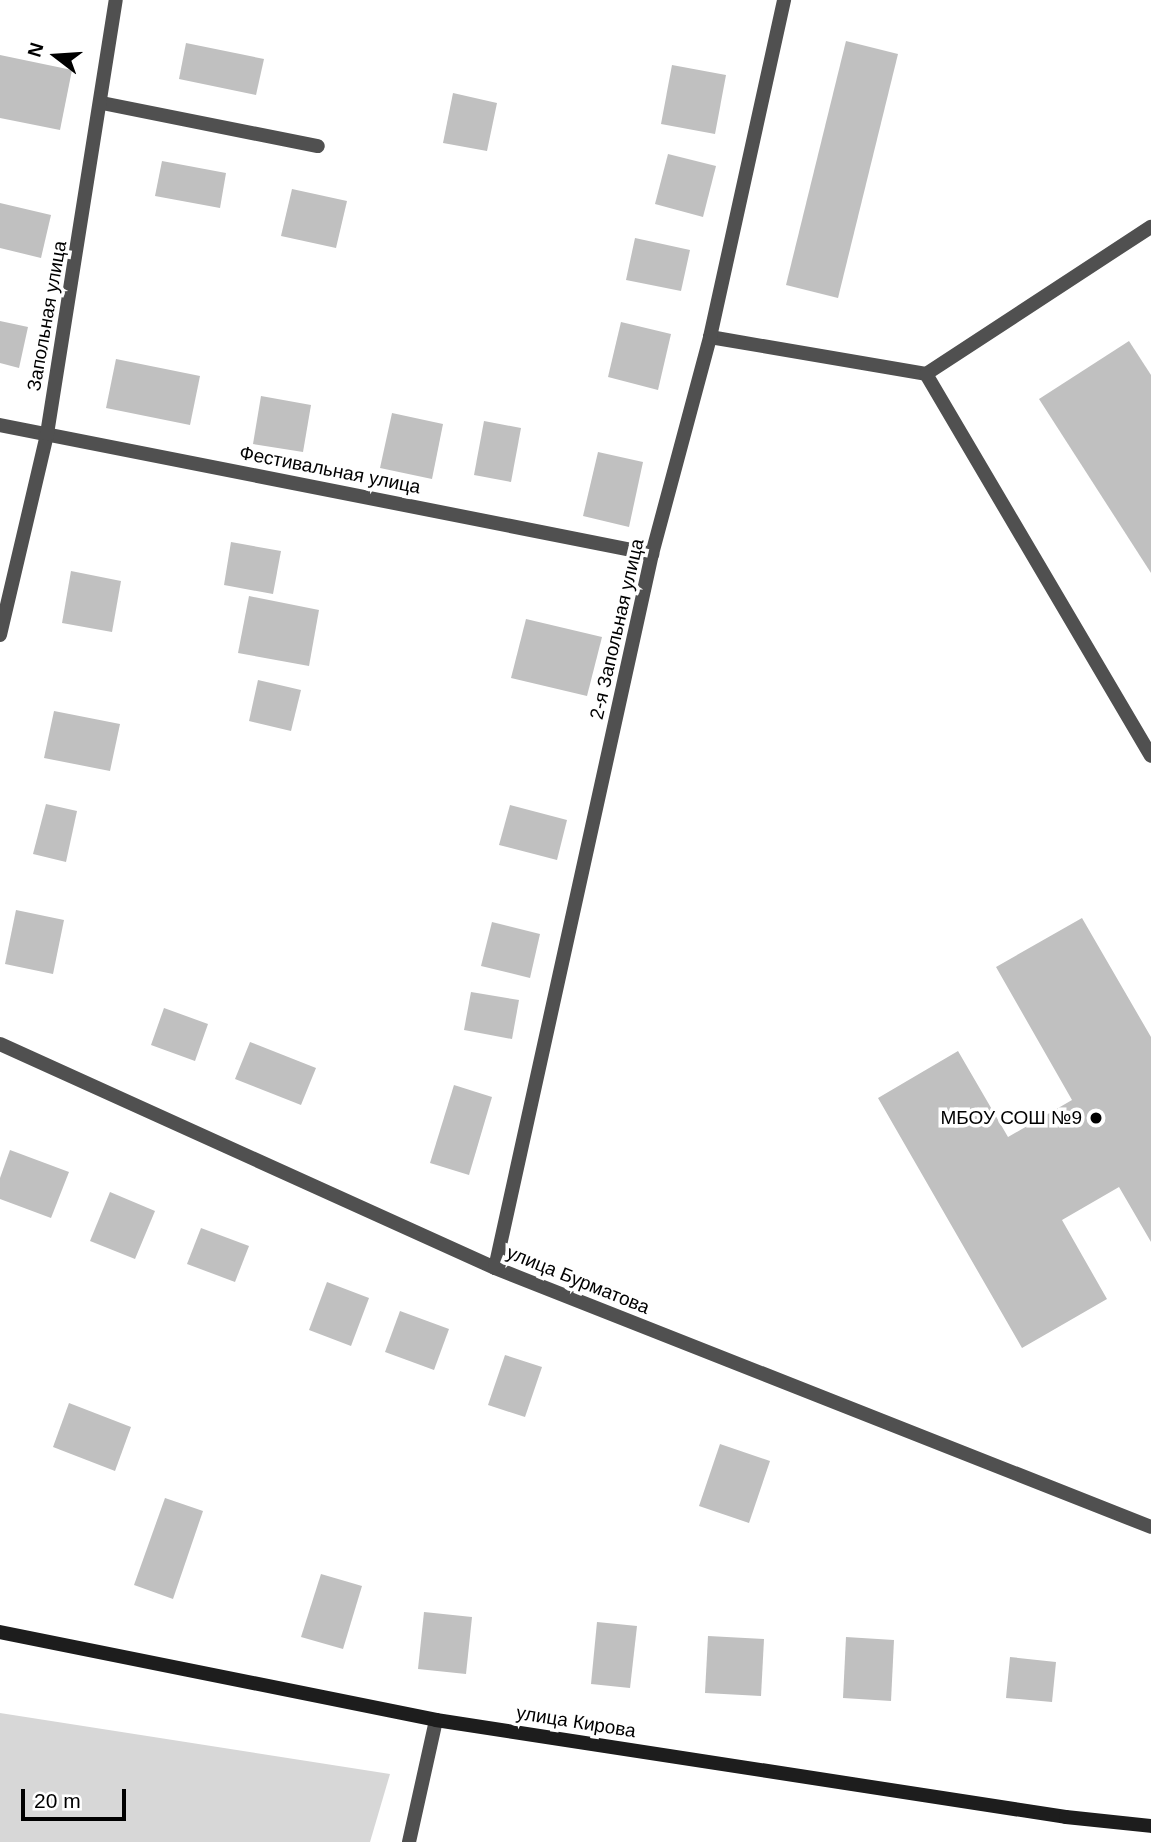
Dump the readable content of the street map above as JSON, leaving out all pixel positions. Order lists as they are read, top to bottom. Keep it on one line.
{"streets":{"main road":["улица Кирова"],"street":["Запольная улица","Фестивальная улица","2-я Запольная улица","улица Бурматова"]},"crossings":[["Запольная улица","Фестивальная улица"],["Фестивальная улица","2-я Запольная улица"],["2-я Запольная улица","улица Бурматова"]],"places":["МБОУ СОШ №9"],"scale_bar":"20 m","north":"left"}
